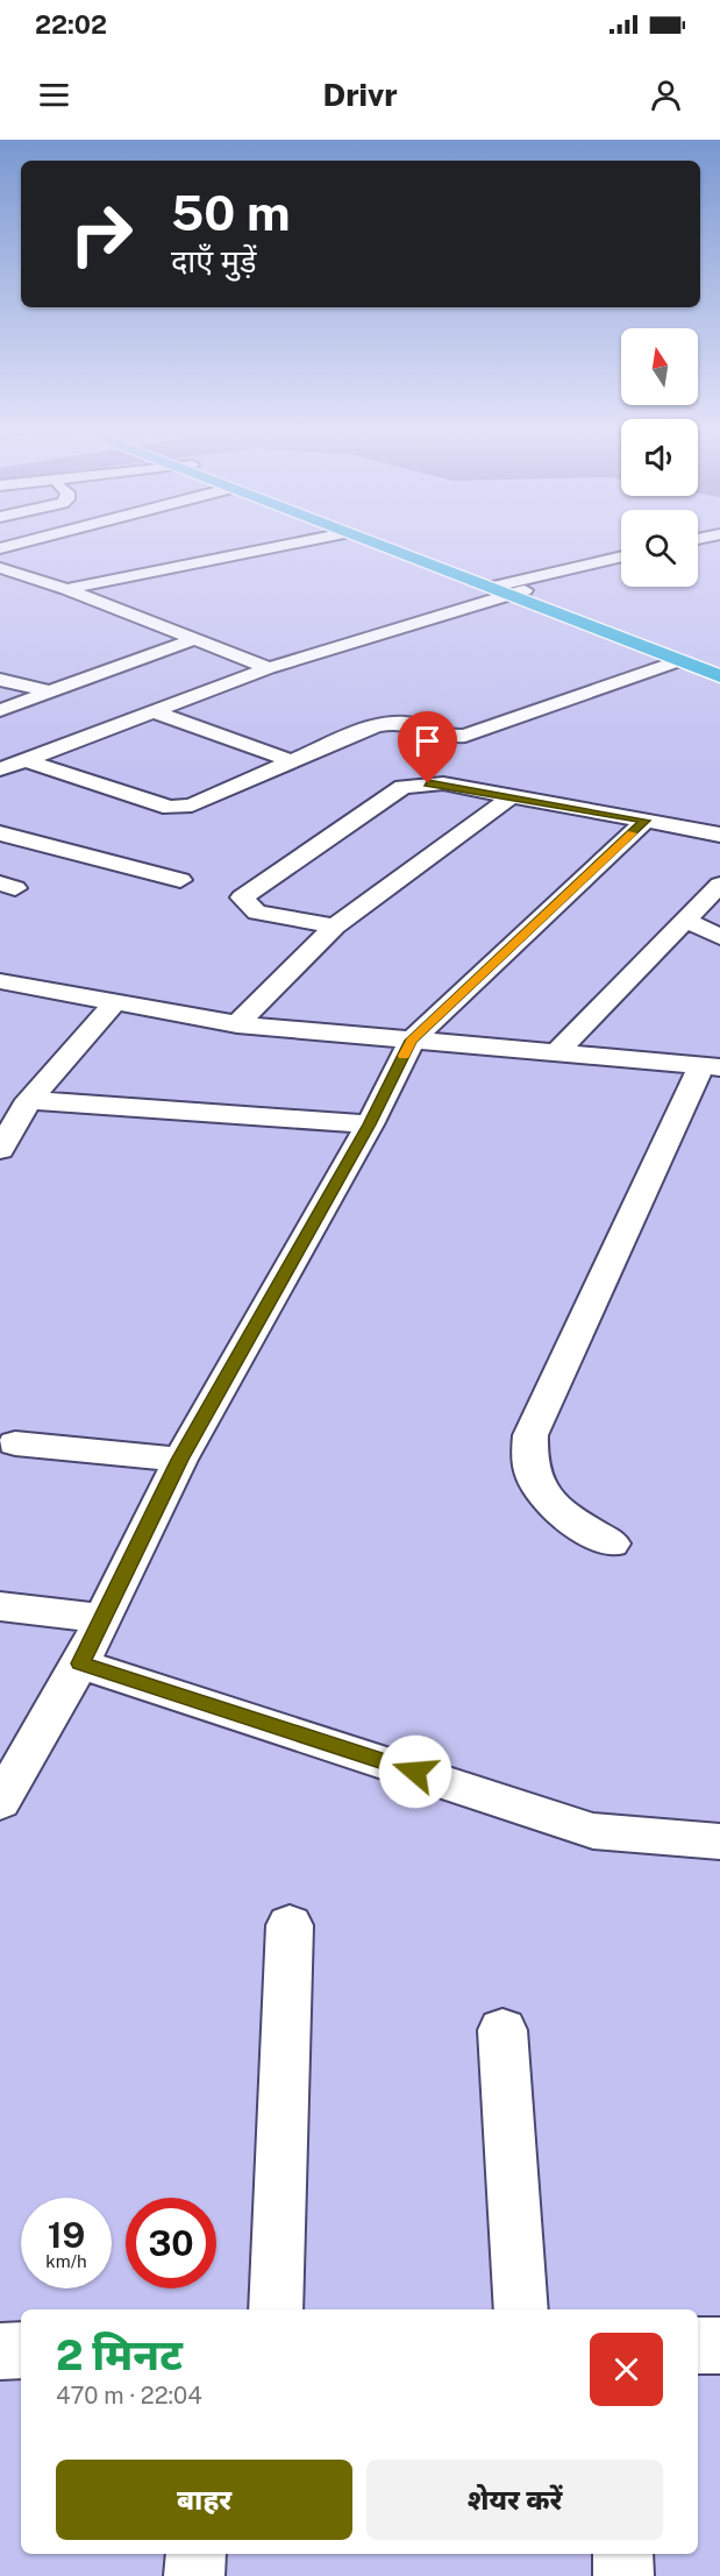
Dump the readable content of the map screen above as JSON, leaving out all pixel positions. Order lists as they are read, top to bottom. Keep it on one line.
{"north":"top","page":{"status":"22:02","header":"Drivr","turn":["50 m","दाएँ मुड़ें"],"speed":"19 km/h","limit":"30","heading":["2 मिनट","470 m · 22:04"],"buttons":["बाहर","शेयर करें"]}}
